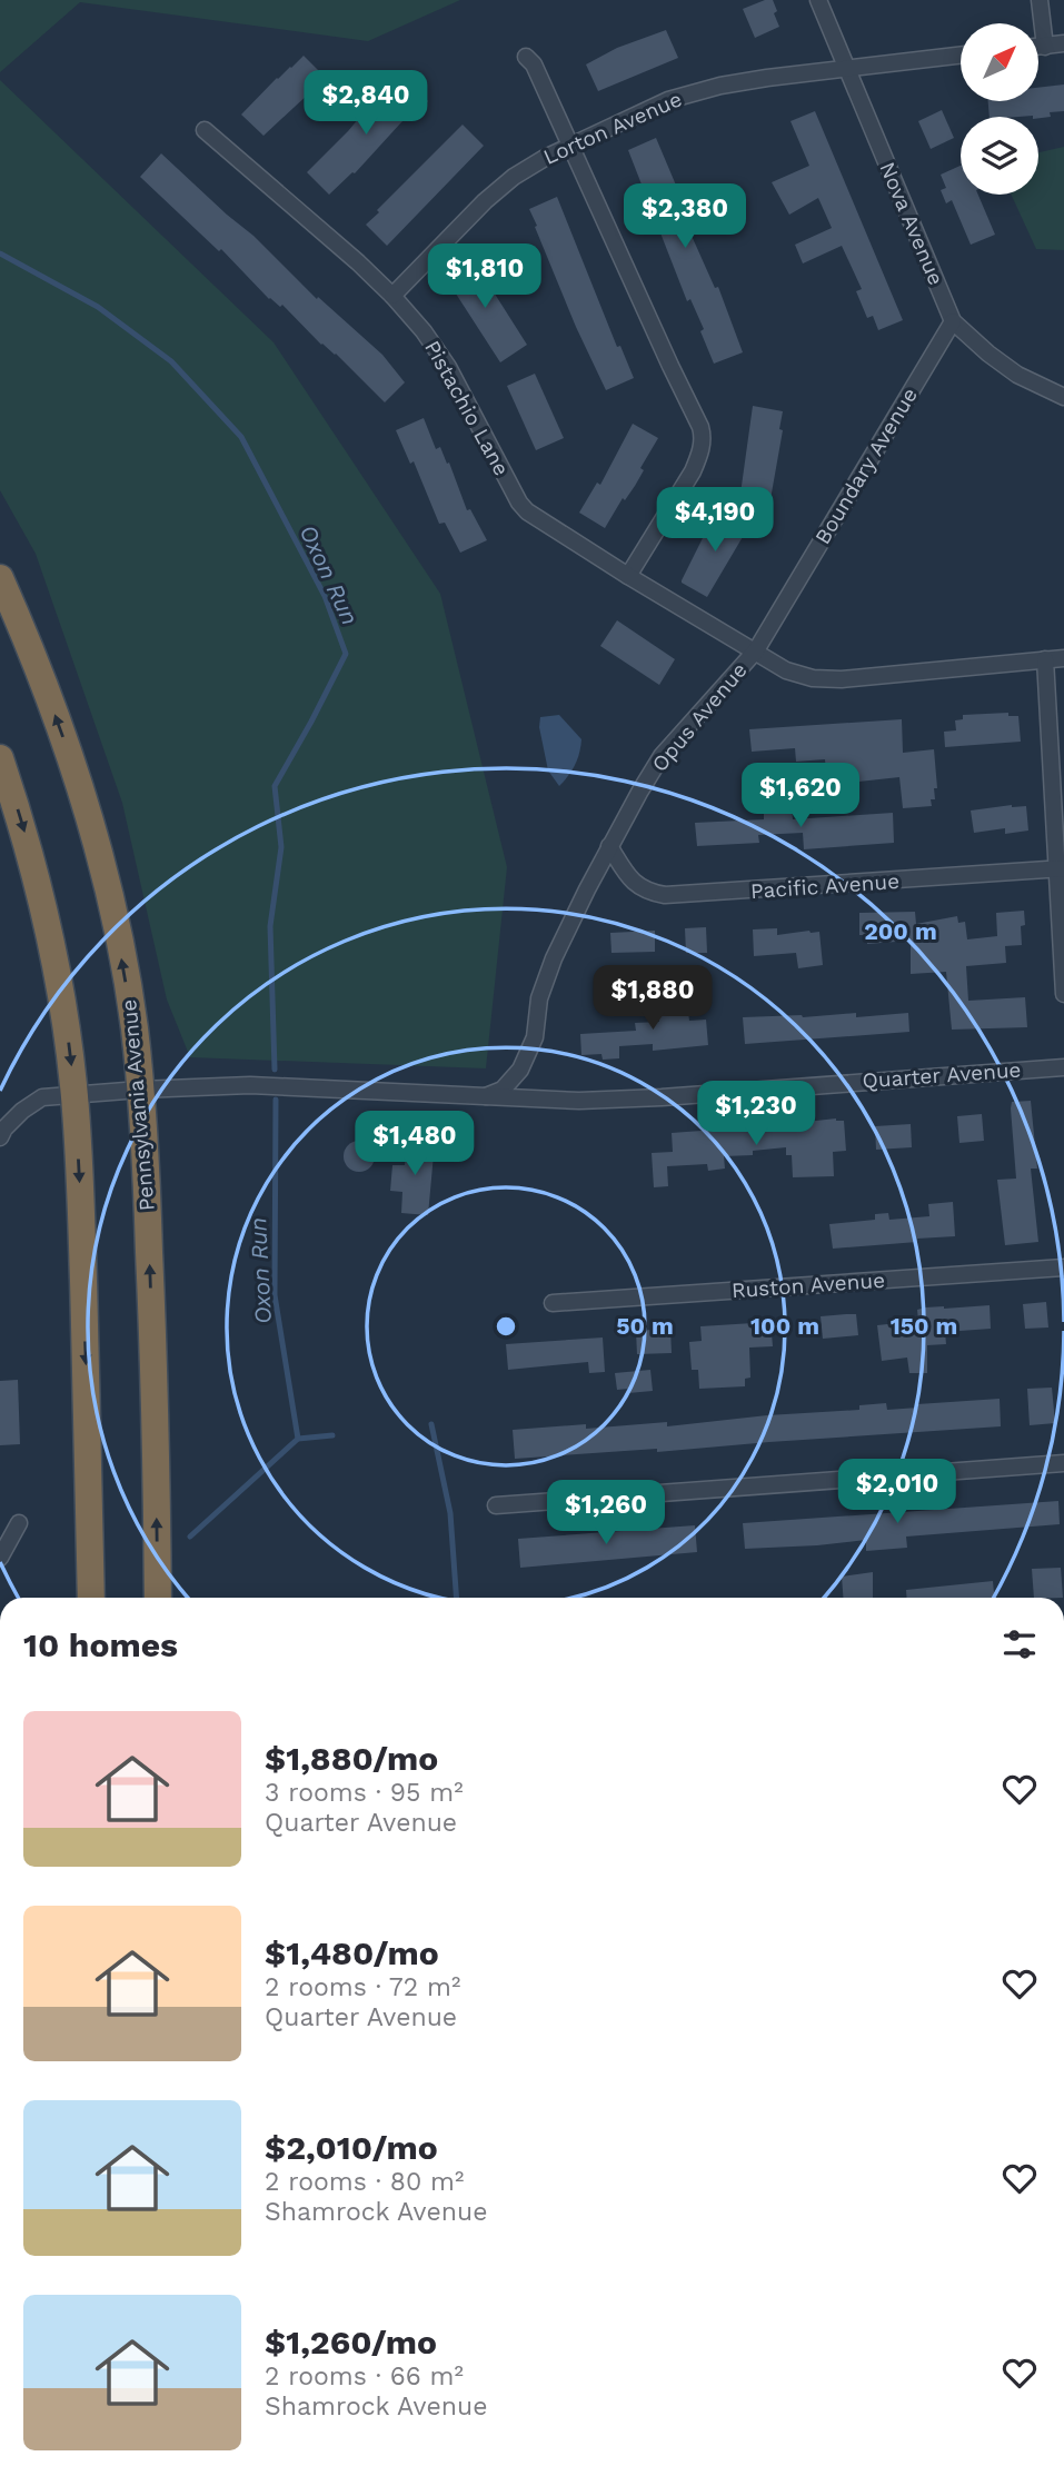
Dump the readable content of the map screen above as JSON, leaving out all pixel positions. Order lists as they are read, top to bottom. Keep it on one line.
{"streets":{"highway":["Pennsylvania Avenue"],"street":["Lorton Avenue","Nova Avenue","Pistachio Lane","Boundary Avenue","Opus Avenue","Pacific Avenue","Quarter Avenue","Ruston Avenue"]},"crossings":[["Lorton Avenue","Nova Avenue"],["Lorton Avenue","Pistachio Lane"],["Nova Avenue","Boundary Avenue"],["Pistachio Lane","Boundary Avenue"],["Pistachio Lane","Opus Avenue"],["Boundary Avenue","Opus Avenue"],["Opus Avenue","Pacific Avenue"],["Opus Avenue","Quarter Avenue"],["Quarter Avenue","Pennsylvania Avenue"]],"water":["Oxon Run"],"north":"top right","page":{"price":["$2,840","$2,380","$1,810","$4,190","$1,620","$1,880","$1,230","$1,480","$2,010","$1,260"],"heading":"10 homes","list":[{"name":"$1,880/mo","note":"3 rooms · 95 m² · Quarter Avenue"},{"name":"$1,480/mo","note":"2 rooms · 72 m² · Quarter Avenue"},{"name":"$2,010/mo","note":"2 rooms · 80 m² · Shamrock Avenue"},{"name":"$1,260/mo","note":"2 rooms · 66 m² · Shamrock Avenue"}]},"rings":["200 m","50 m","100 m","150 m"]}
